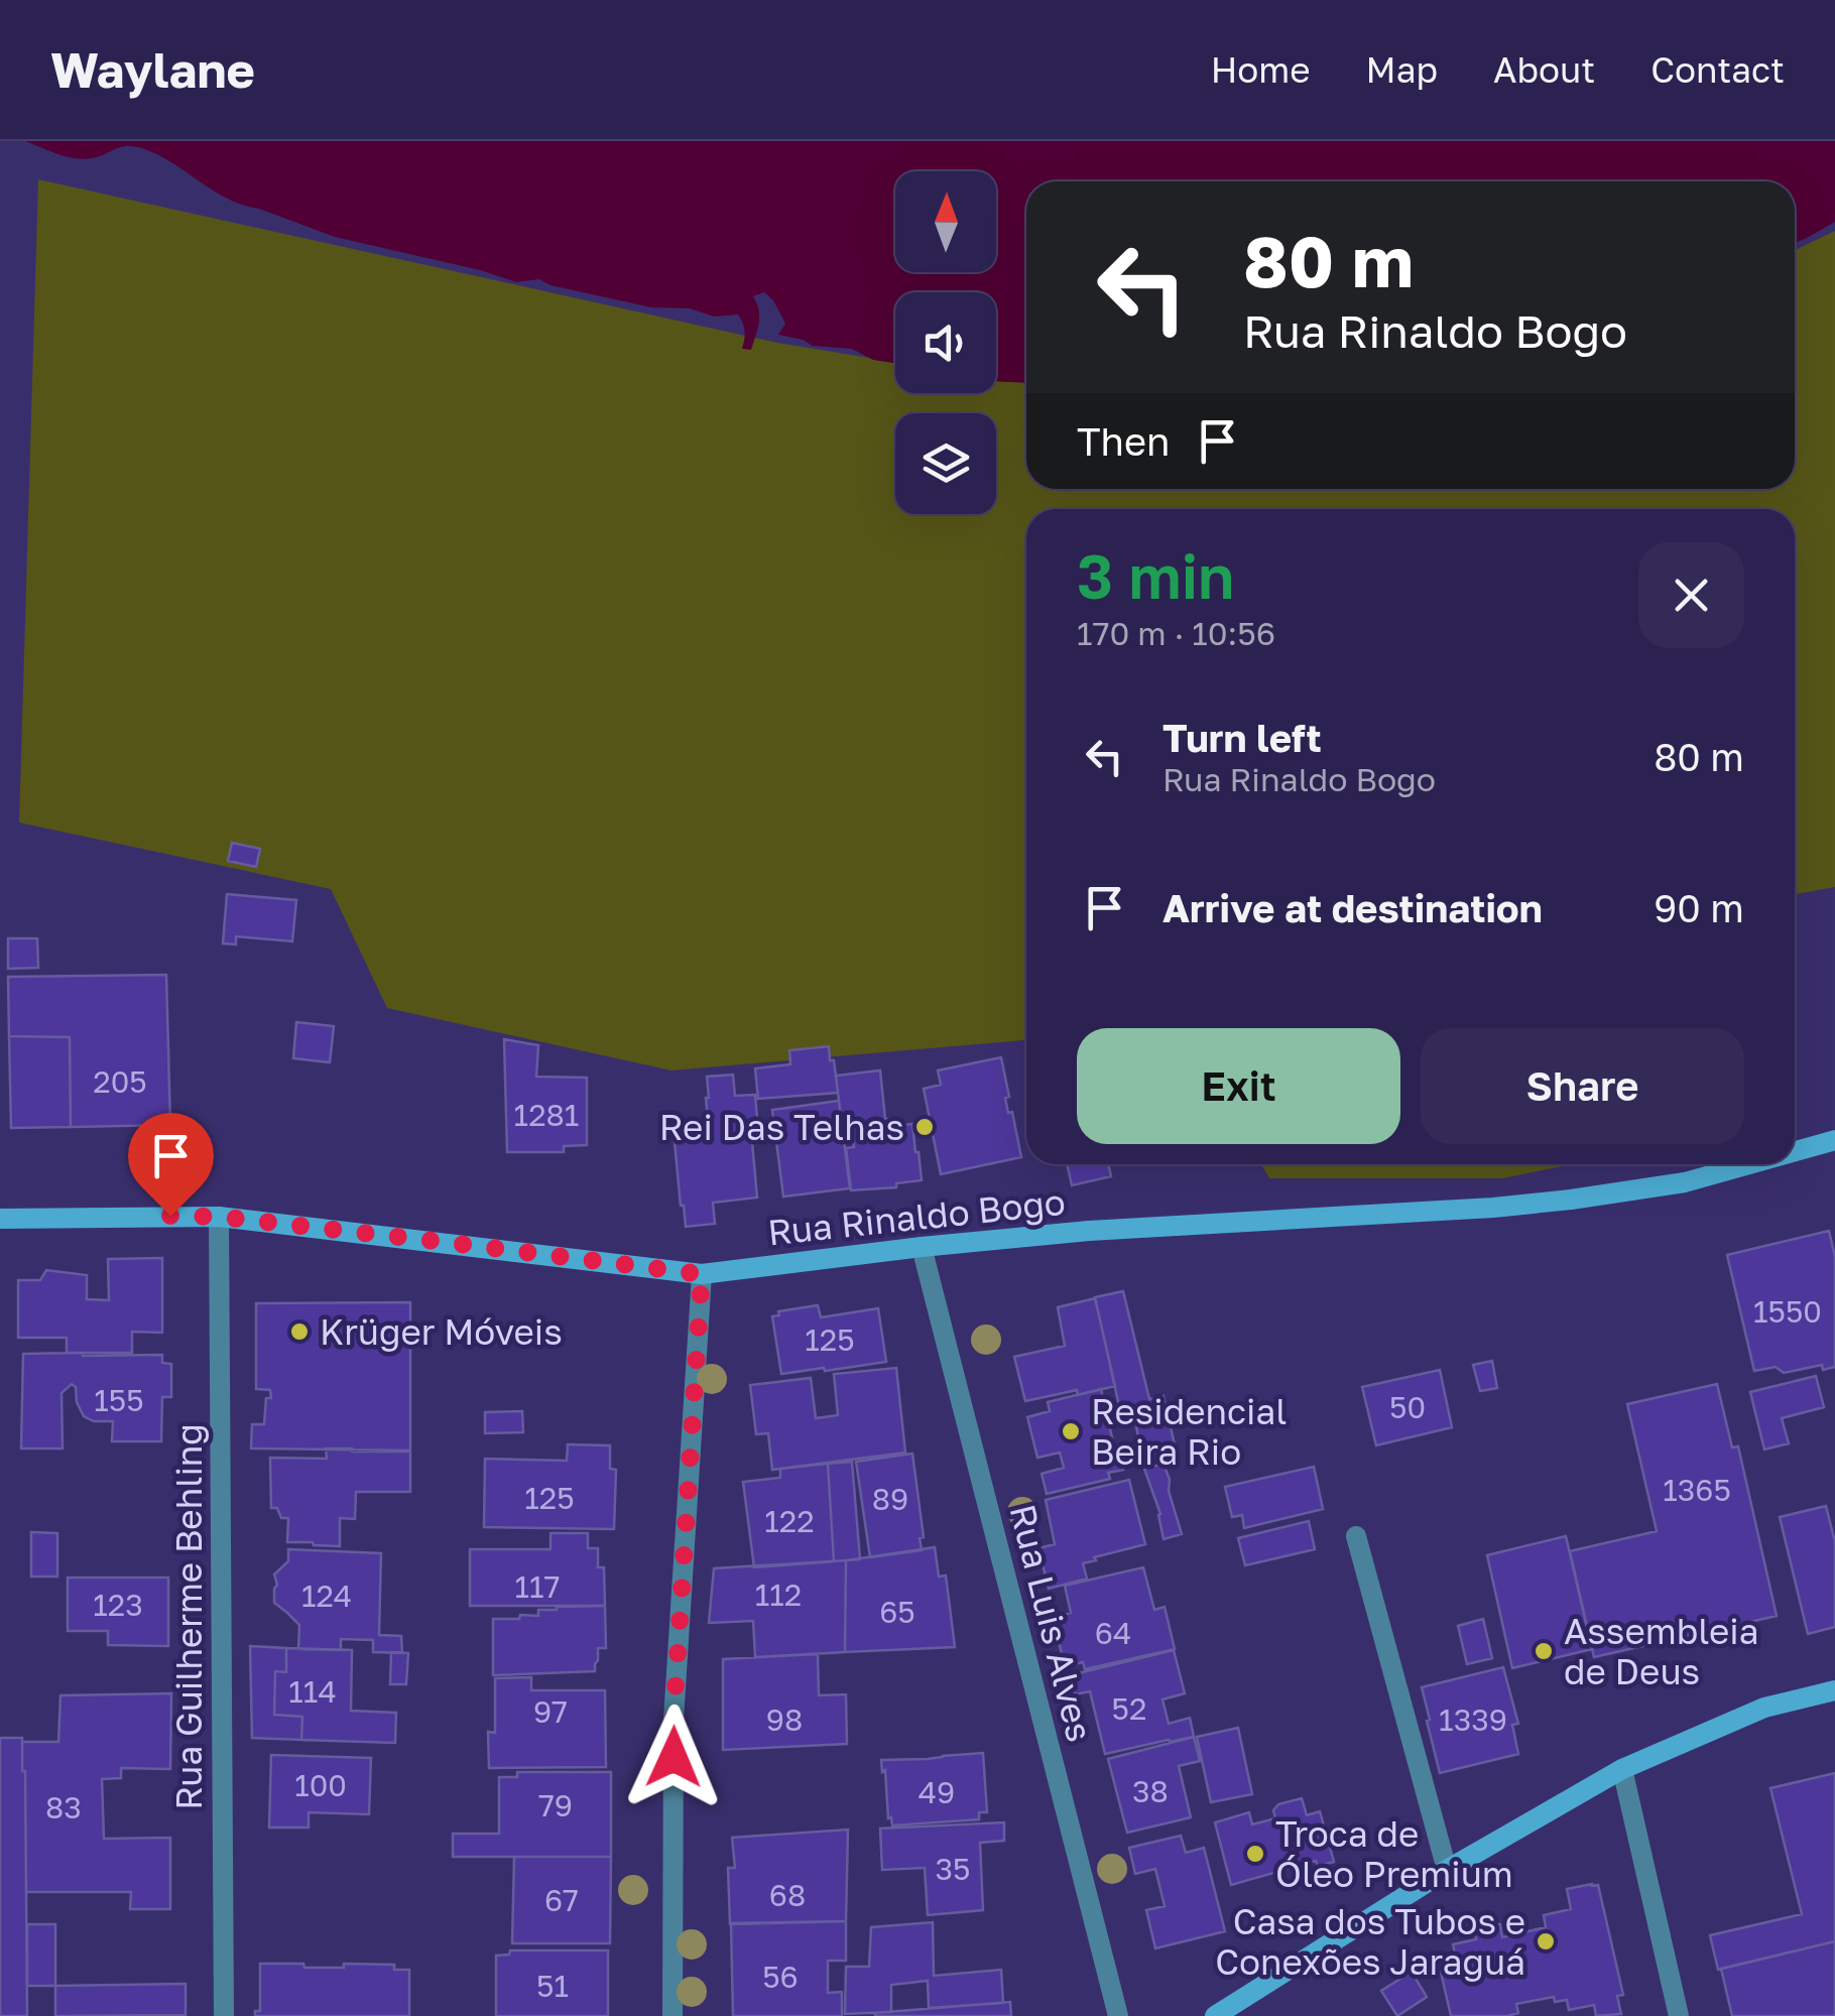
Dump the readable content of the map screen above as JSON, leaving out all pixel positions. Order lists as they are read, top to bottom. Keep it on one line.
{"streets":{"main road":["Rua Rinaldo Bogo"],"street":["Rua Guilherme Behling","Rua Luis Alves"]},"crossings":[["Rua Rinaldo Bogo","Rua Guilherme Behling"],["Rua Rinaldo Bogo","Rua Luis Alves"]],"places":["Rei Das Telhas","Krüger Móveis","Residencial Beira Rio","Assembleia de Deus","Troca de Óleo Premium","Casa dos Tubos e Conexões Jaraguá"],"house_numbers":["205","1281","1550","125","155","50","1365","125","89","122","117","112","124","123","65","64","114","52","97","98","1339","100","38","49","79","83","35","68","67","56","51"],"north":"top","page":{"header":"Waylane","nav":["Home","Map","About","Contact"],"turn":["80 m","Rua Rinaldo Bogo"],"then":"Then","heading":["3 min","170 m · 10:56"],"list":[{"name":"Turn left","note":"Rua Rinaldo Bogo","value":"80 m"},{"name":"Arrive at destination","value":"90 m"}],"buttons":["Exit","Share"]}}
